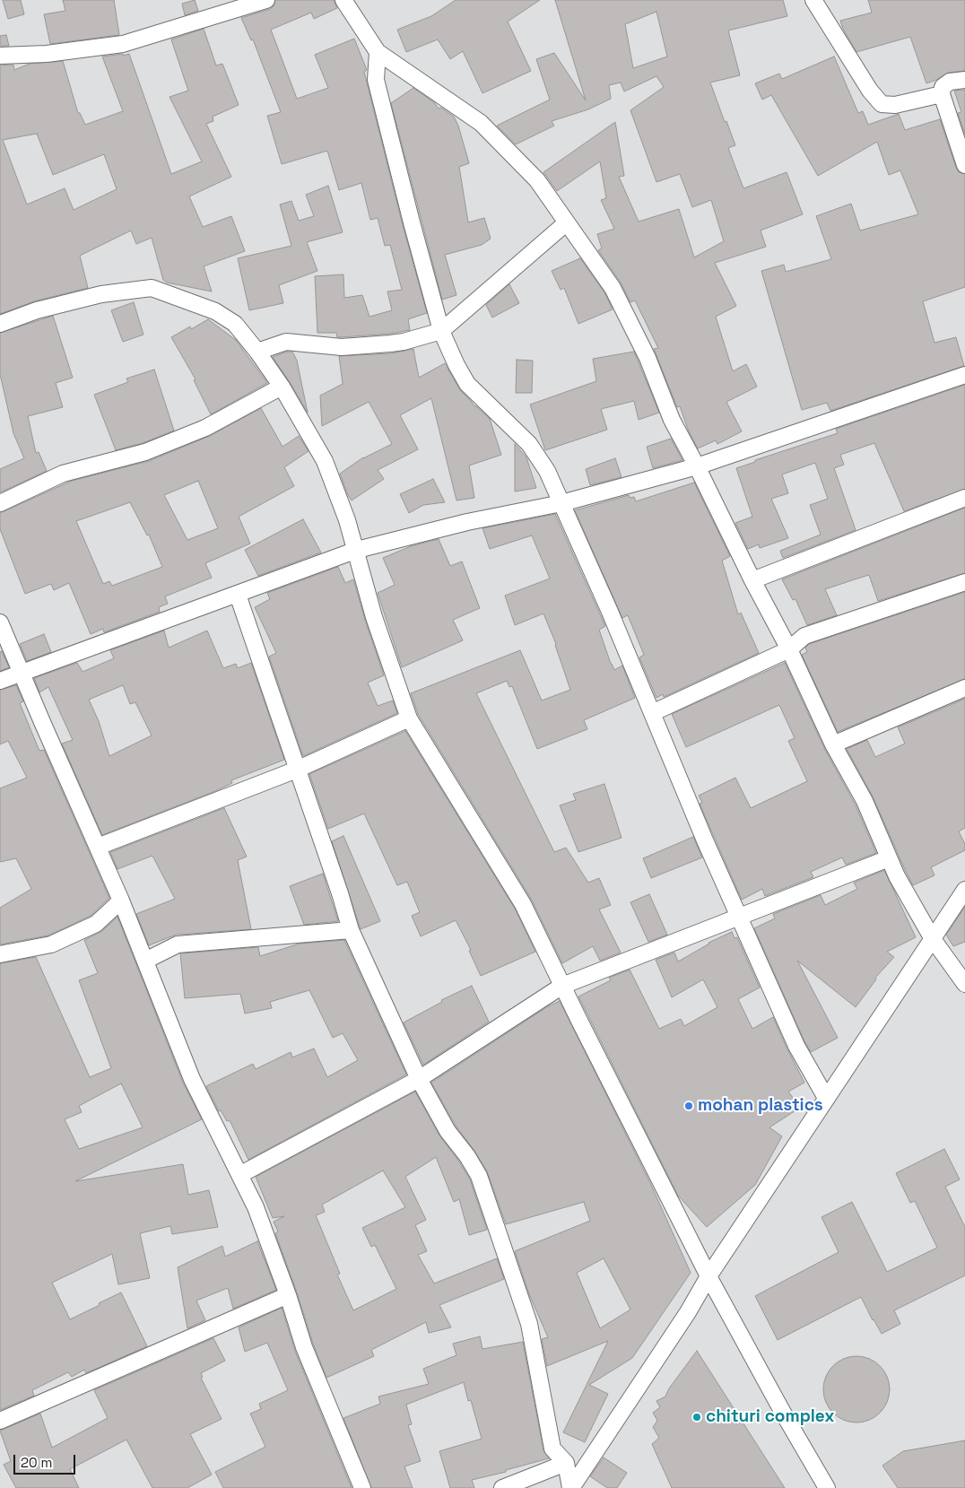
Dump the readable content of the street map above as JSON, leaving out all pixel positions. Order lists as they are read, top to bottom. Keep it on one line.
{"places":["mohan plastics","chituri complex"],"scale_bar":"20 m"}
